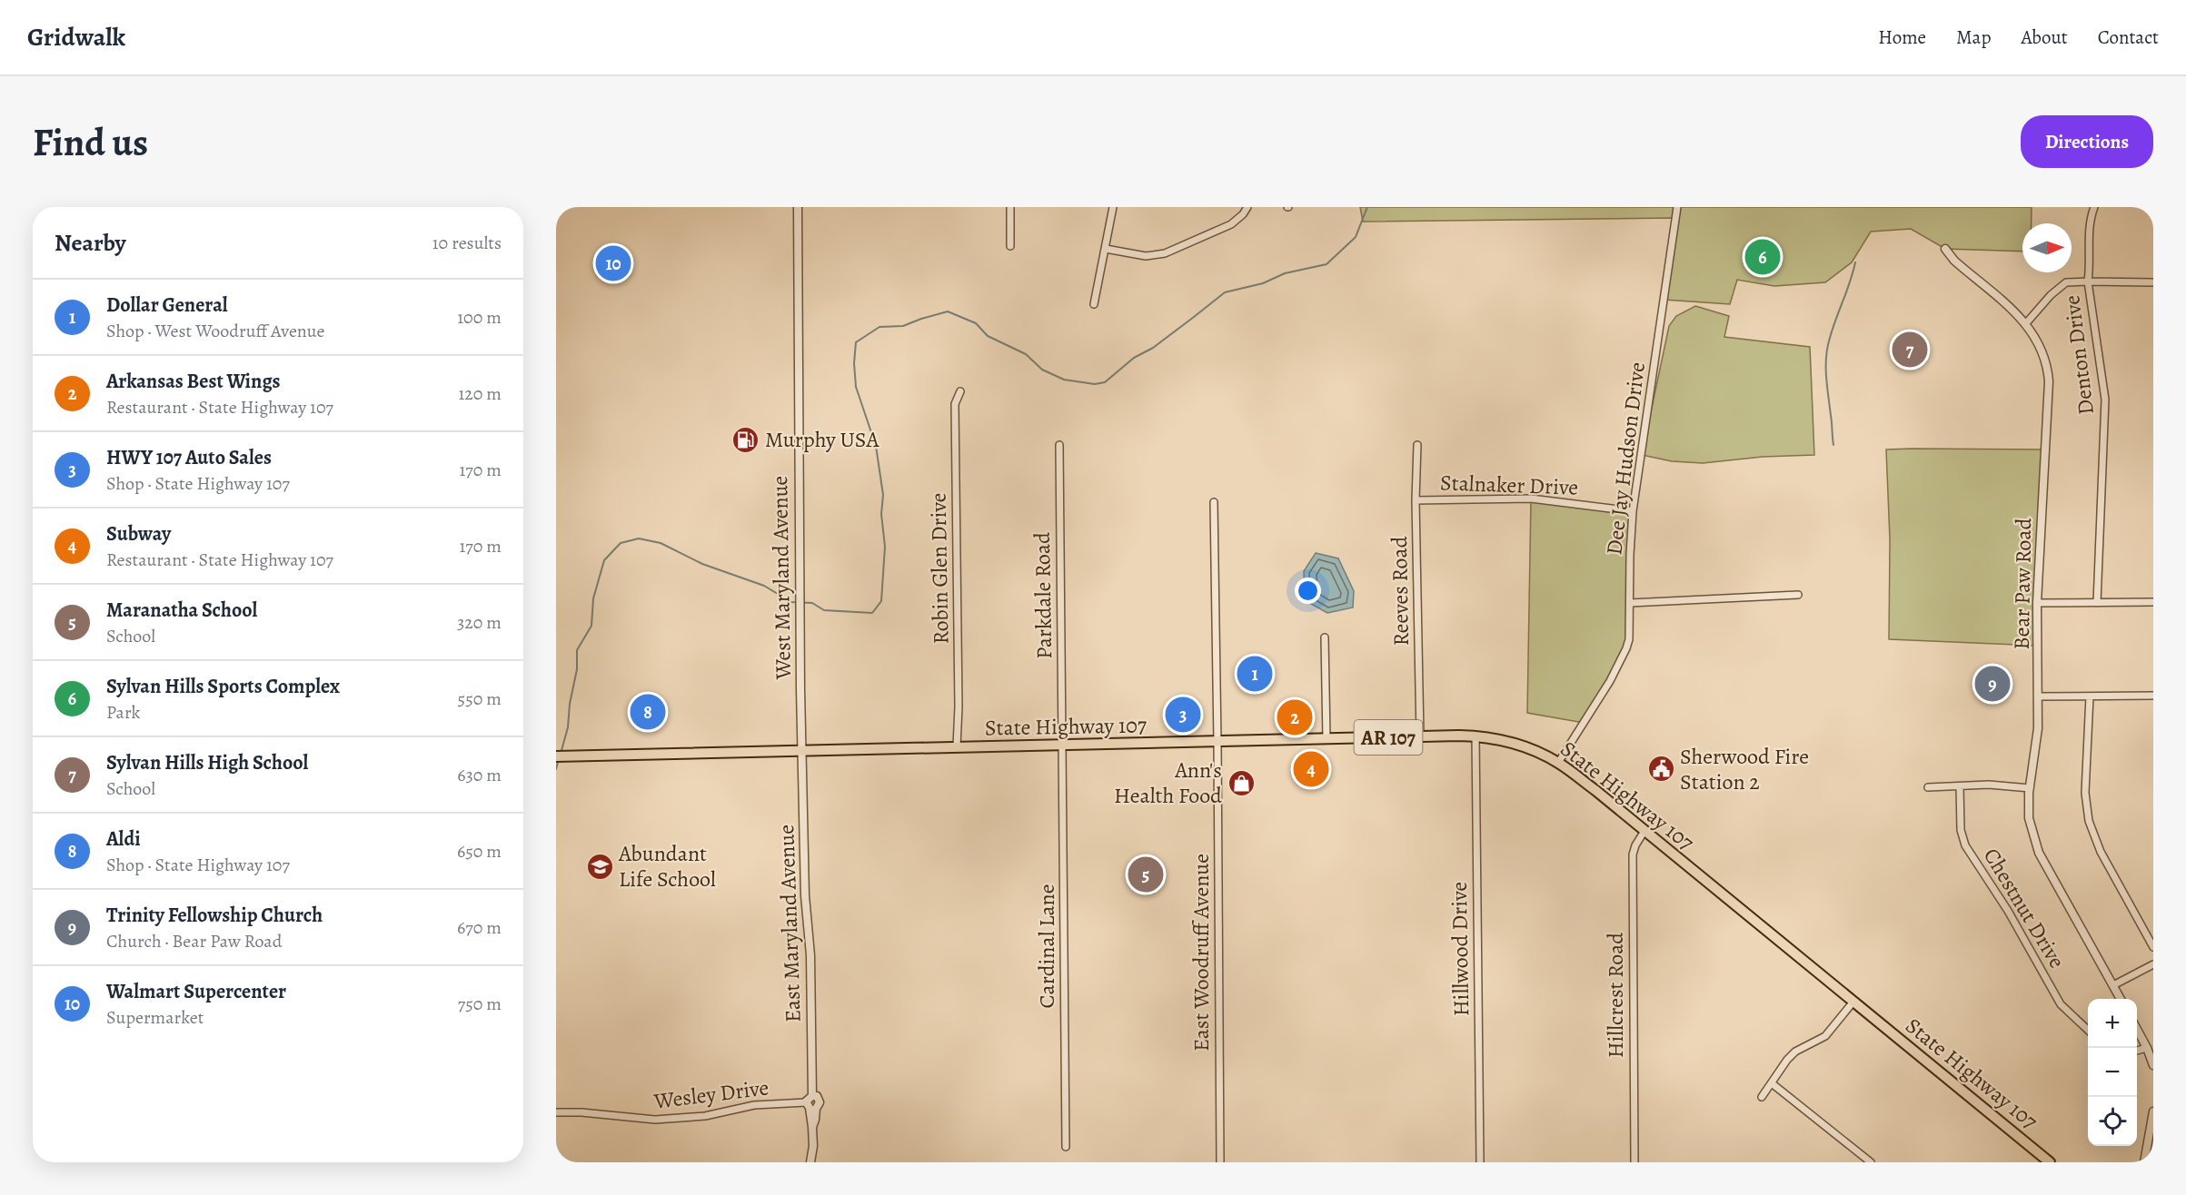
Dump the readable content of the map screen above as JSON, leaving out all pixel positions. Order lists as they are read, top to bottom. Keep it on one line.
{"streets":{"main road":["State Highway 107","AR 107"],"street":["Denton Drive","Dee Jay Hudson Drive","Stalnaker Drive","Robin Glen Drive","West Maryland Avenue","Bear Paw Road","Reeves Road","Parkdale Road","Chestnut Drive","East Maryland Avenue","Cardinal Lane","Hillwood Drive","East Woodruff Avenue","Hillcrest Road","Wesley Drive"]},"crossings":[["Denton Drive","Bear Paw Road"],["Dee Jay Hudson Drive","Stalnaker Drive"],["Dee Jay Hudson Drive","State Highway 107"],["Stalnaker Drive","Reeves Road"],["Robin Glen Drive","State Highway 107"],["West Maryland Avenue","State Highway 107"],["West Maryland Avenue","East Maryland Avenue"],["Reeves Road","State Highway 107"],["Parkdale Road","State Highway 107"],["Parkdale Road","Cardinal Lane"],["State Highway 107","East Maryland Avenue"],["State Highway 107","Cardinal Lane"],["State Highway 107","Hillwood Drive"],["State Highway 107","East Woodruff Avenue"],["State Highway 107","Hillcrest Road"],["East Maryland Avenue","Wesley Drive"]],"places":{"fuel station":["Murphy USA"],"public building":["Sherwood Fire Station 2"],"shop":["Ann's Health Food"],"school or university":["Abundant Life School"]},"north":"right","page":{"header":"Gridwalk","nav":["Home","Map","About","Contact"],"buttons":"Directions","title":"Find us","heading":["Nearby","10 results"],"pins":["6","10","7","1","9","8","3","2","4","5"],"list":[{"mark":"1","name":"Dollar General","note":"Shop · West Woodruff Avenue","value":"100 m"},{"mark":"2","name":"Arkansas Best Wings","note":"Restaurant · State Highway 107","value":"120 m"},{"mark":"3","name":"HWY 107 Auto Sales","note":"Shop · State Highway 107","value":"170 m"},{"mark":"4","name":"Subway","note":"Restaurant · State Highway 107","value":"170 m"},{"mark":"5","name":"Maranatha School","note":"School","value":"320 m"},{"mark":"6","name":"Sylvan Hills Sports Complex","note":"Park","value":"550 m"},{"mark":"7","name":"Sylvan Hills High School","note":"School","value":"630 m"},{"mark":"8","name":"Aldi","note":"Shop · State Highway 107","value":"650 m"},{"mark":"9","name":"Trinity Fellowship Church","note":"Church · Bear Paw Road","value":"670 m"},{"mark":"10","name":"Walmart Supercenter","note":"Supermarket","value":"750 m"}],"map_buttons":["+","−"]}}
